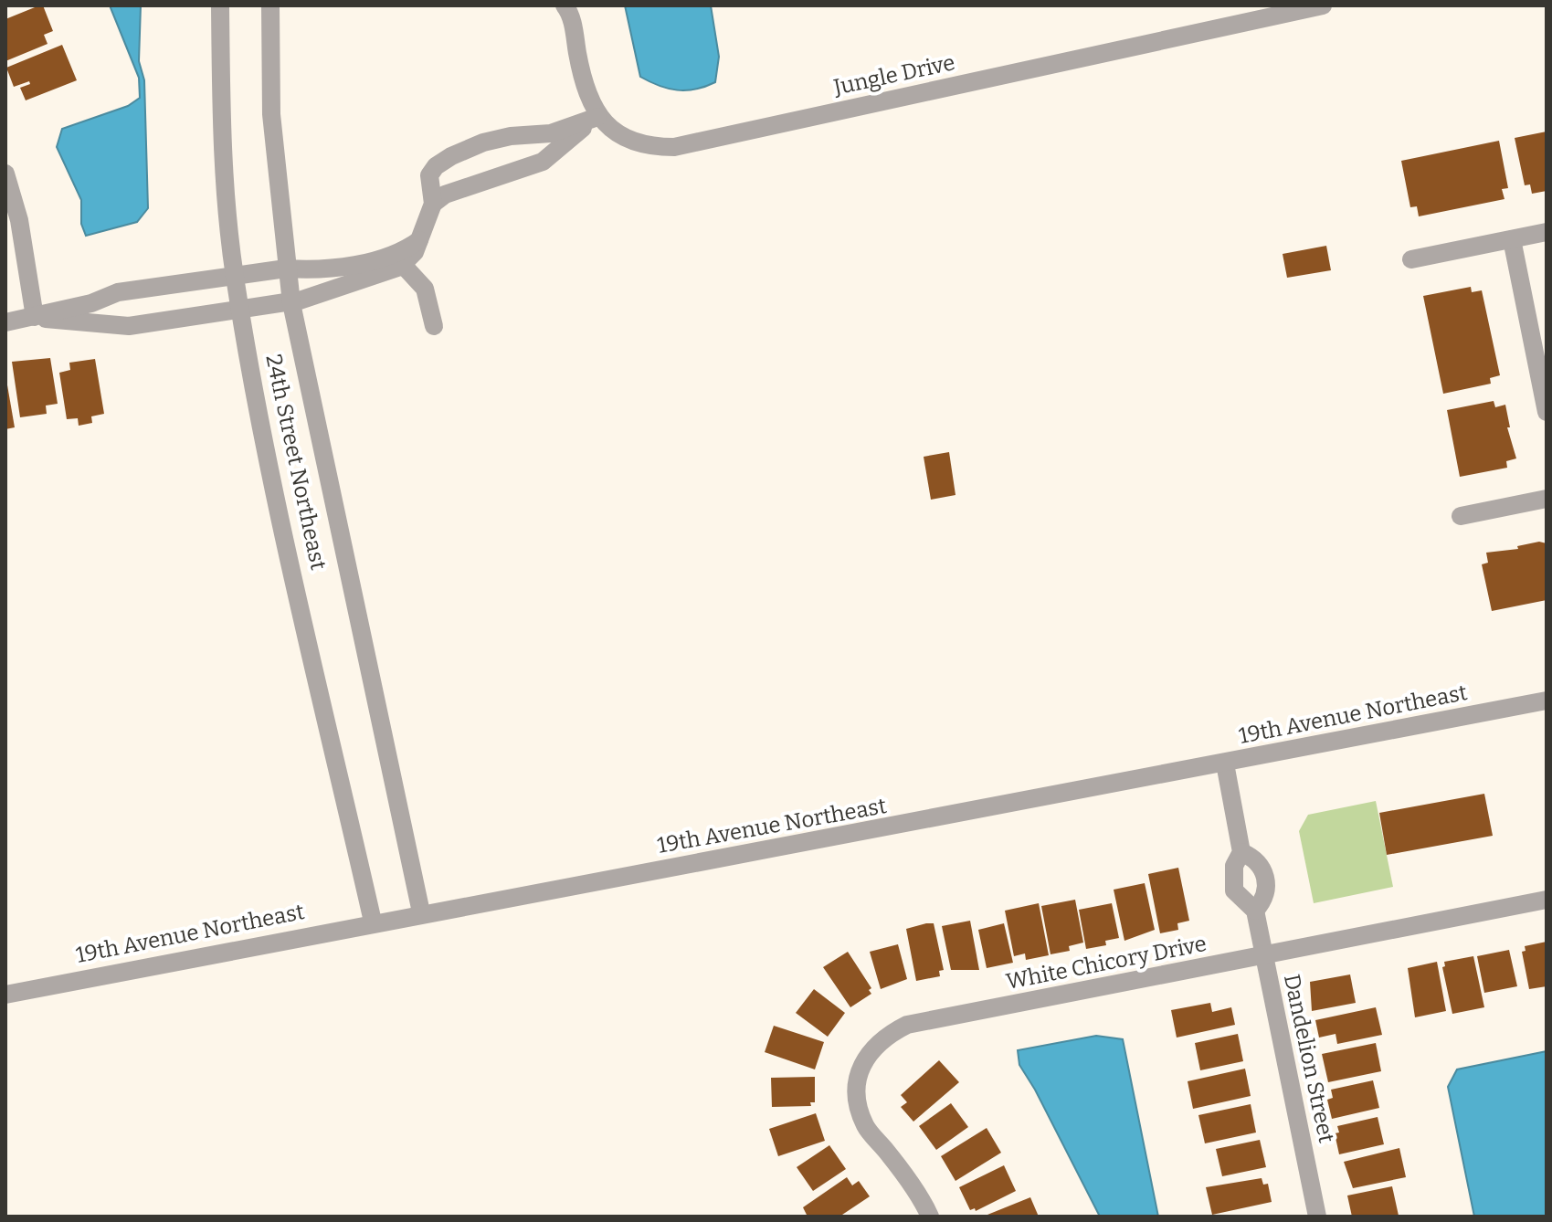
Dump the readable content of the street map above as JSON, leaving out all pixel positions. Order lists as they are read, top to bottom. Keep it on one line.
{"streets":{"street":["Jungle Drive","24th Street Northeast","19th Avenue Northeast","White Chicory Drive","Dandelion Street"]},"crossings":[["24th Street Northeast","19th Avenue Northeast"],["19th Avenue Northeast","Dandelion Street"],["White Chicory Drive","Dandelion Street"]]}
